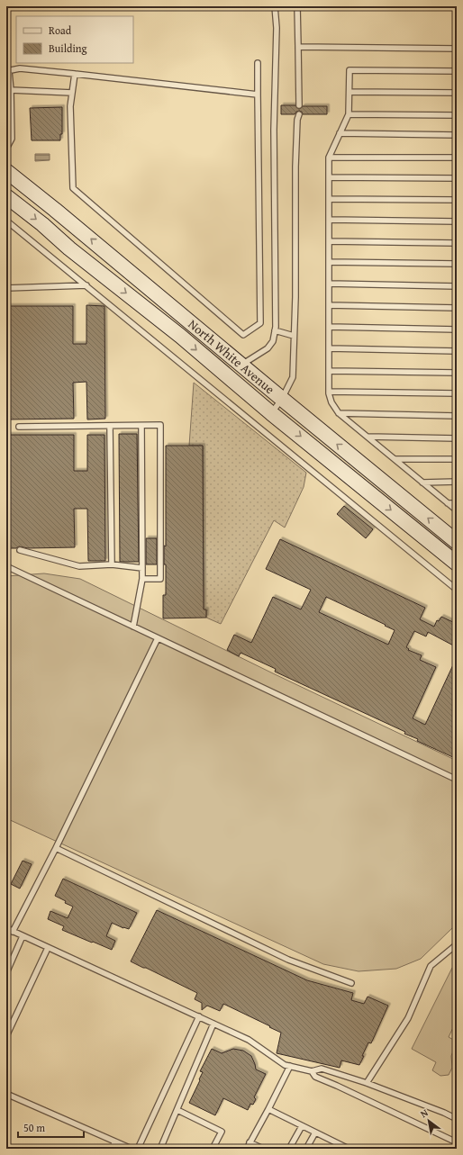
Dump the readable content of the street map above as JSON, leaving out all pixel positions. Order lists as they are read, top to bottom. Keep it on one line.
{"streets":{"main road":["North White Avenue"]},"legend":["Road","Building"],"scale_bar":"50 m","north":"top left"}
